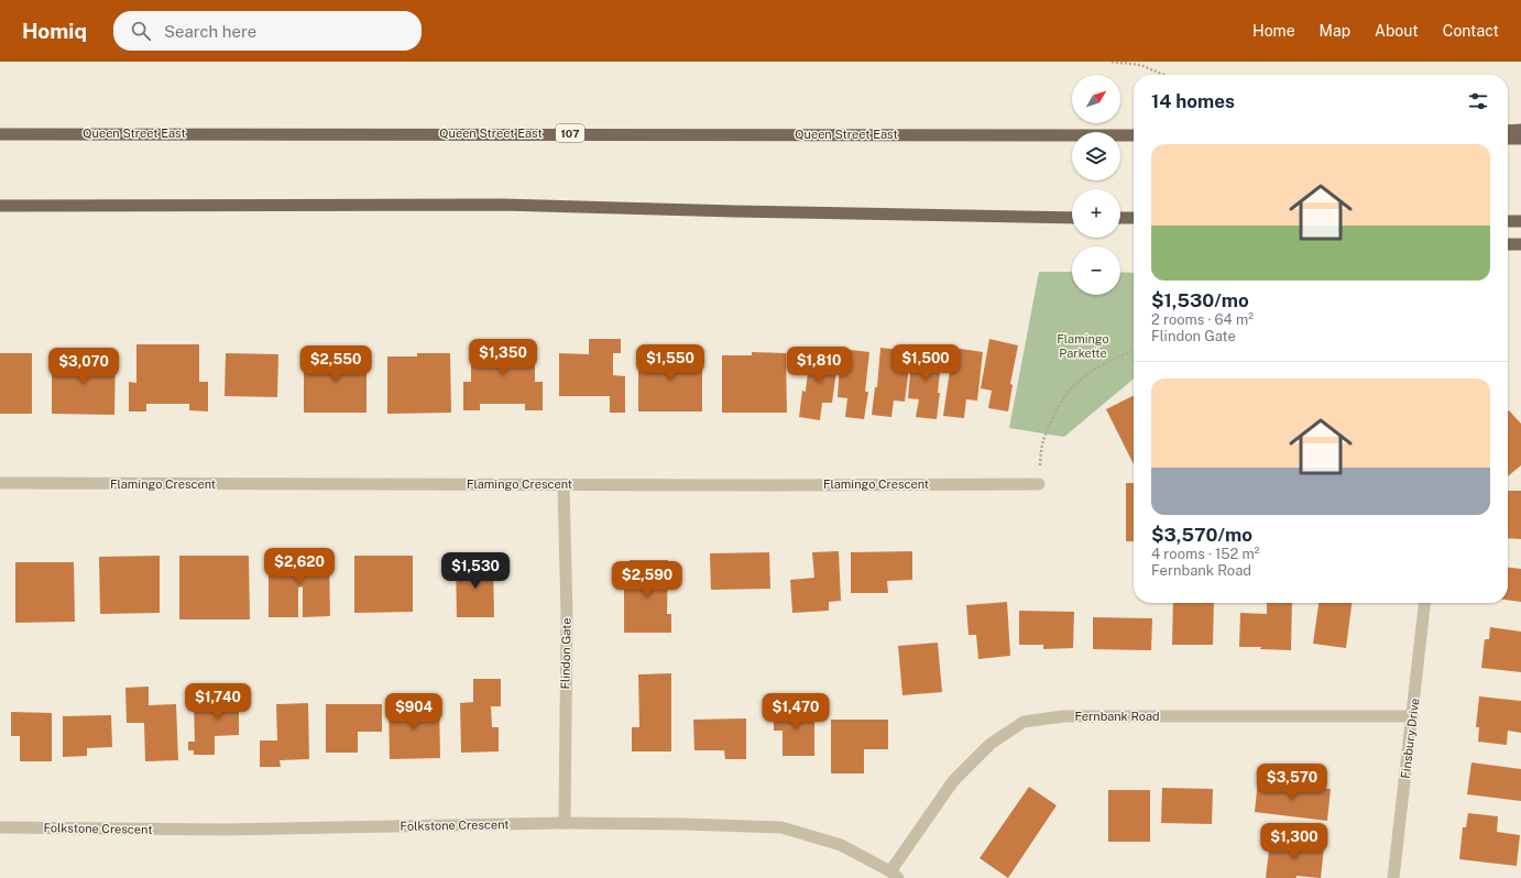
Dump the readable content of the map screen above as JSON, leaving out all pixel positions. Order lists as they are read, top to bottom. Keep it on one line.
{"streets":{"main road":["Queen Street East","107"],"street":["Flamingo Crescent","Flindon Gate","Fernbank Road","Finsbury Drive","Folkstone Crescent"]},"crossings":[["Flamingo Crescent","Flindon Gate"],["Flindon Gate","Folkstone Crescent"],["Fernbank Road","Finsbury Drive"],["Fernbank Road","Folkstone Crescent"]],"parks":["Flamingo Parkette"],"north":"top right","page":{"header":"Homiq","search":"Search here","nav":["Home","Map","About","Contact"],"map_buttons":["+","−"],"heading":"14 homes","list":[{"name":"$1,530/mo","note":"2 rooms · 64 m² · Flindon Gate"},{"name":"$3,570/mo","note":"4 rooms · 152 m² · Fernbank Road"}],"price":["$1,350","$1,550","$1,500","$2,550","$1,810","$3,070","$2,620","$1,530","$2,590","$1,740","$904","$1,470","$3,570","$1,300"]}}
